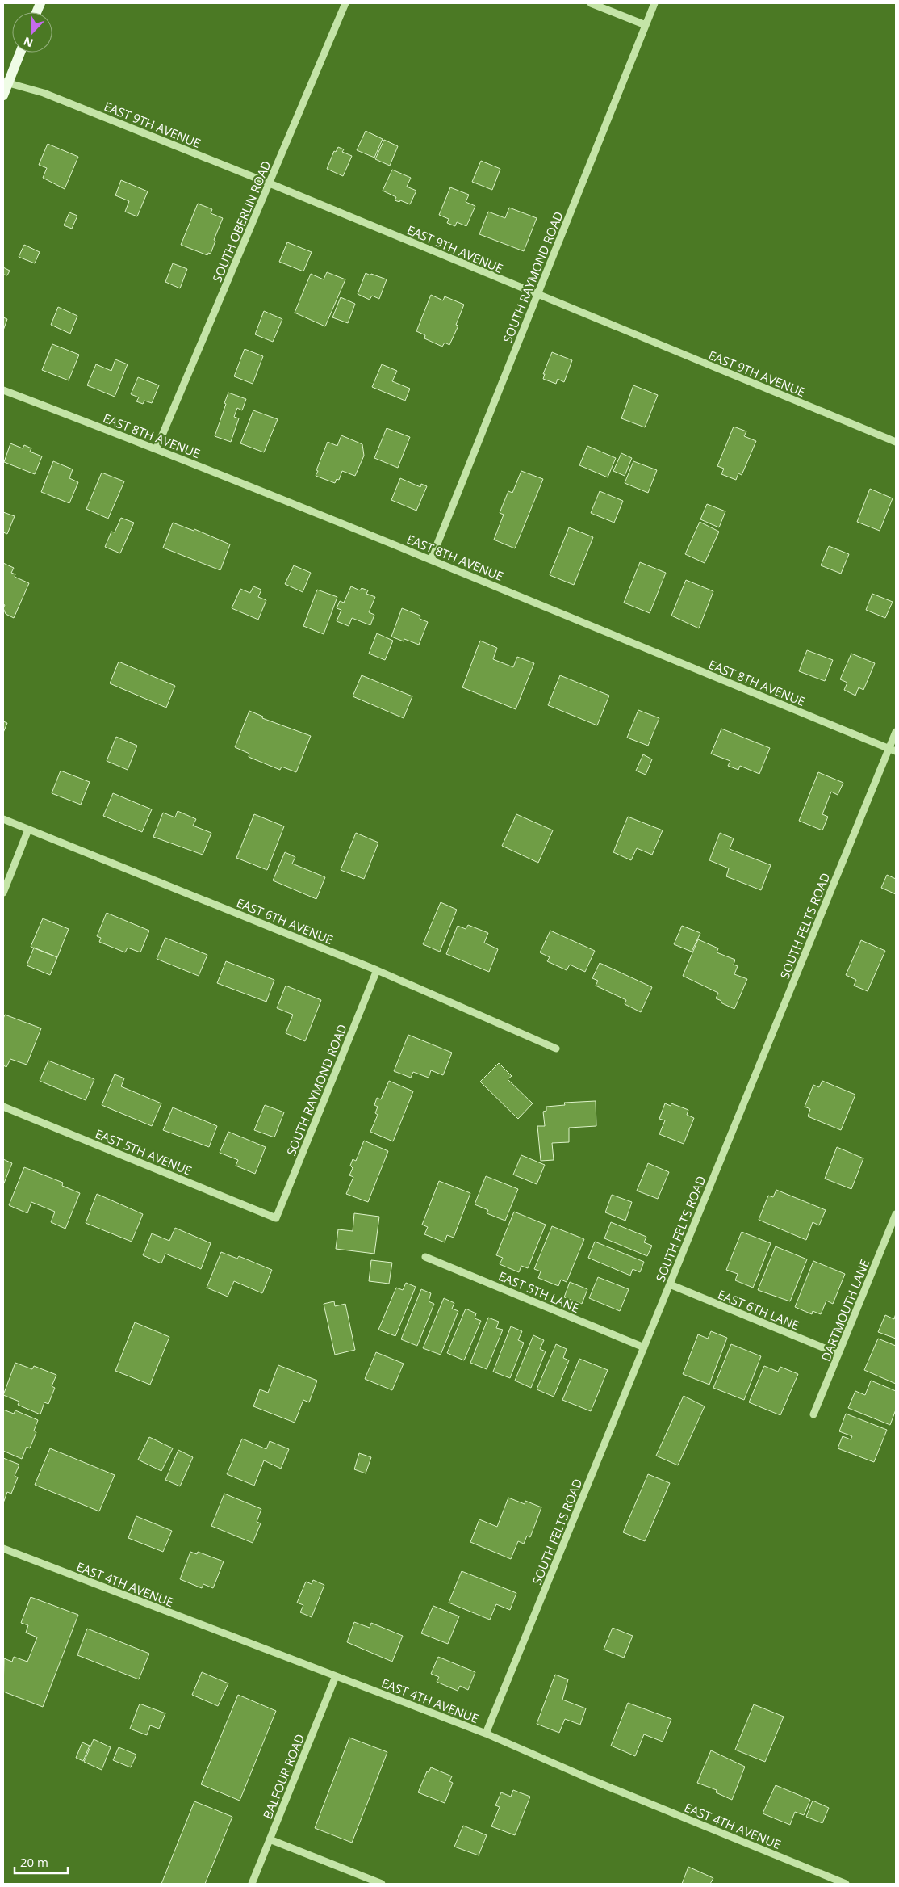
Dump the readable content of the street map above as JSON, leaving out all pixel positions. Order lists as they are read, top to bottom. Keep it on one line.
{"streets":{"street":["EAST 9TH AVENUE","SOUTH OBERLIN ROAD","SOUTH RAYMOND ROAD","EAST 8TH AVENUE","EAST 6TH AVENUE","SOUTH FELTS ROAD","EAST 5TH AVENUE","EAST 5TH LANE","EAST 6TH LANE","DARTMOUTH LANE","EAST 4TH AVENUE","BALFOUR ROAD"]},"crossings":[["EAST 9TH AVENUE","SOUTH OBERLIN ROAD"],["EAST 9TH AVENUE","SOUTH RAYMOND ROAD"],["SOUTH OBERLIN ROAD","EAST 8TH AVENUE"],["SOUTH RAYMOND ROAD","EAST 8TH AVENUE"],["SOUTH RAYMOND ROAD","EAST 6TH AVENUE"],["SOUTH RAYMOND ROAD","EAST 5TH AVENUE"],["EAST 8TH AVENUE","SOUTH FELTS ROAD"],["SOUTH FELTS ROAD","EAST 5TH LANE"],["SOUTH FELTS ROAD","EAST 6TH LANE"],["SOUTH FELTS ROAD","EAST 4TH AVENUE"],["EAST 6TH LANE","DARTMOUTH LANE"],["EAST 4TH AVENUE","BALFOUR ROAD"]],"scale_bar":"20 m","north":"bottom"}
